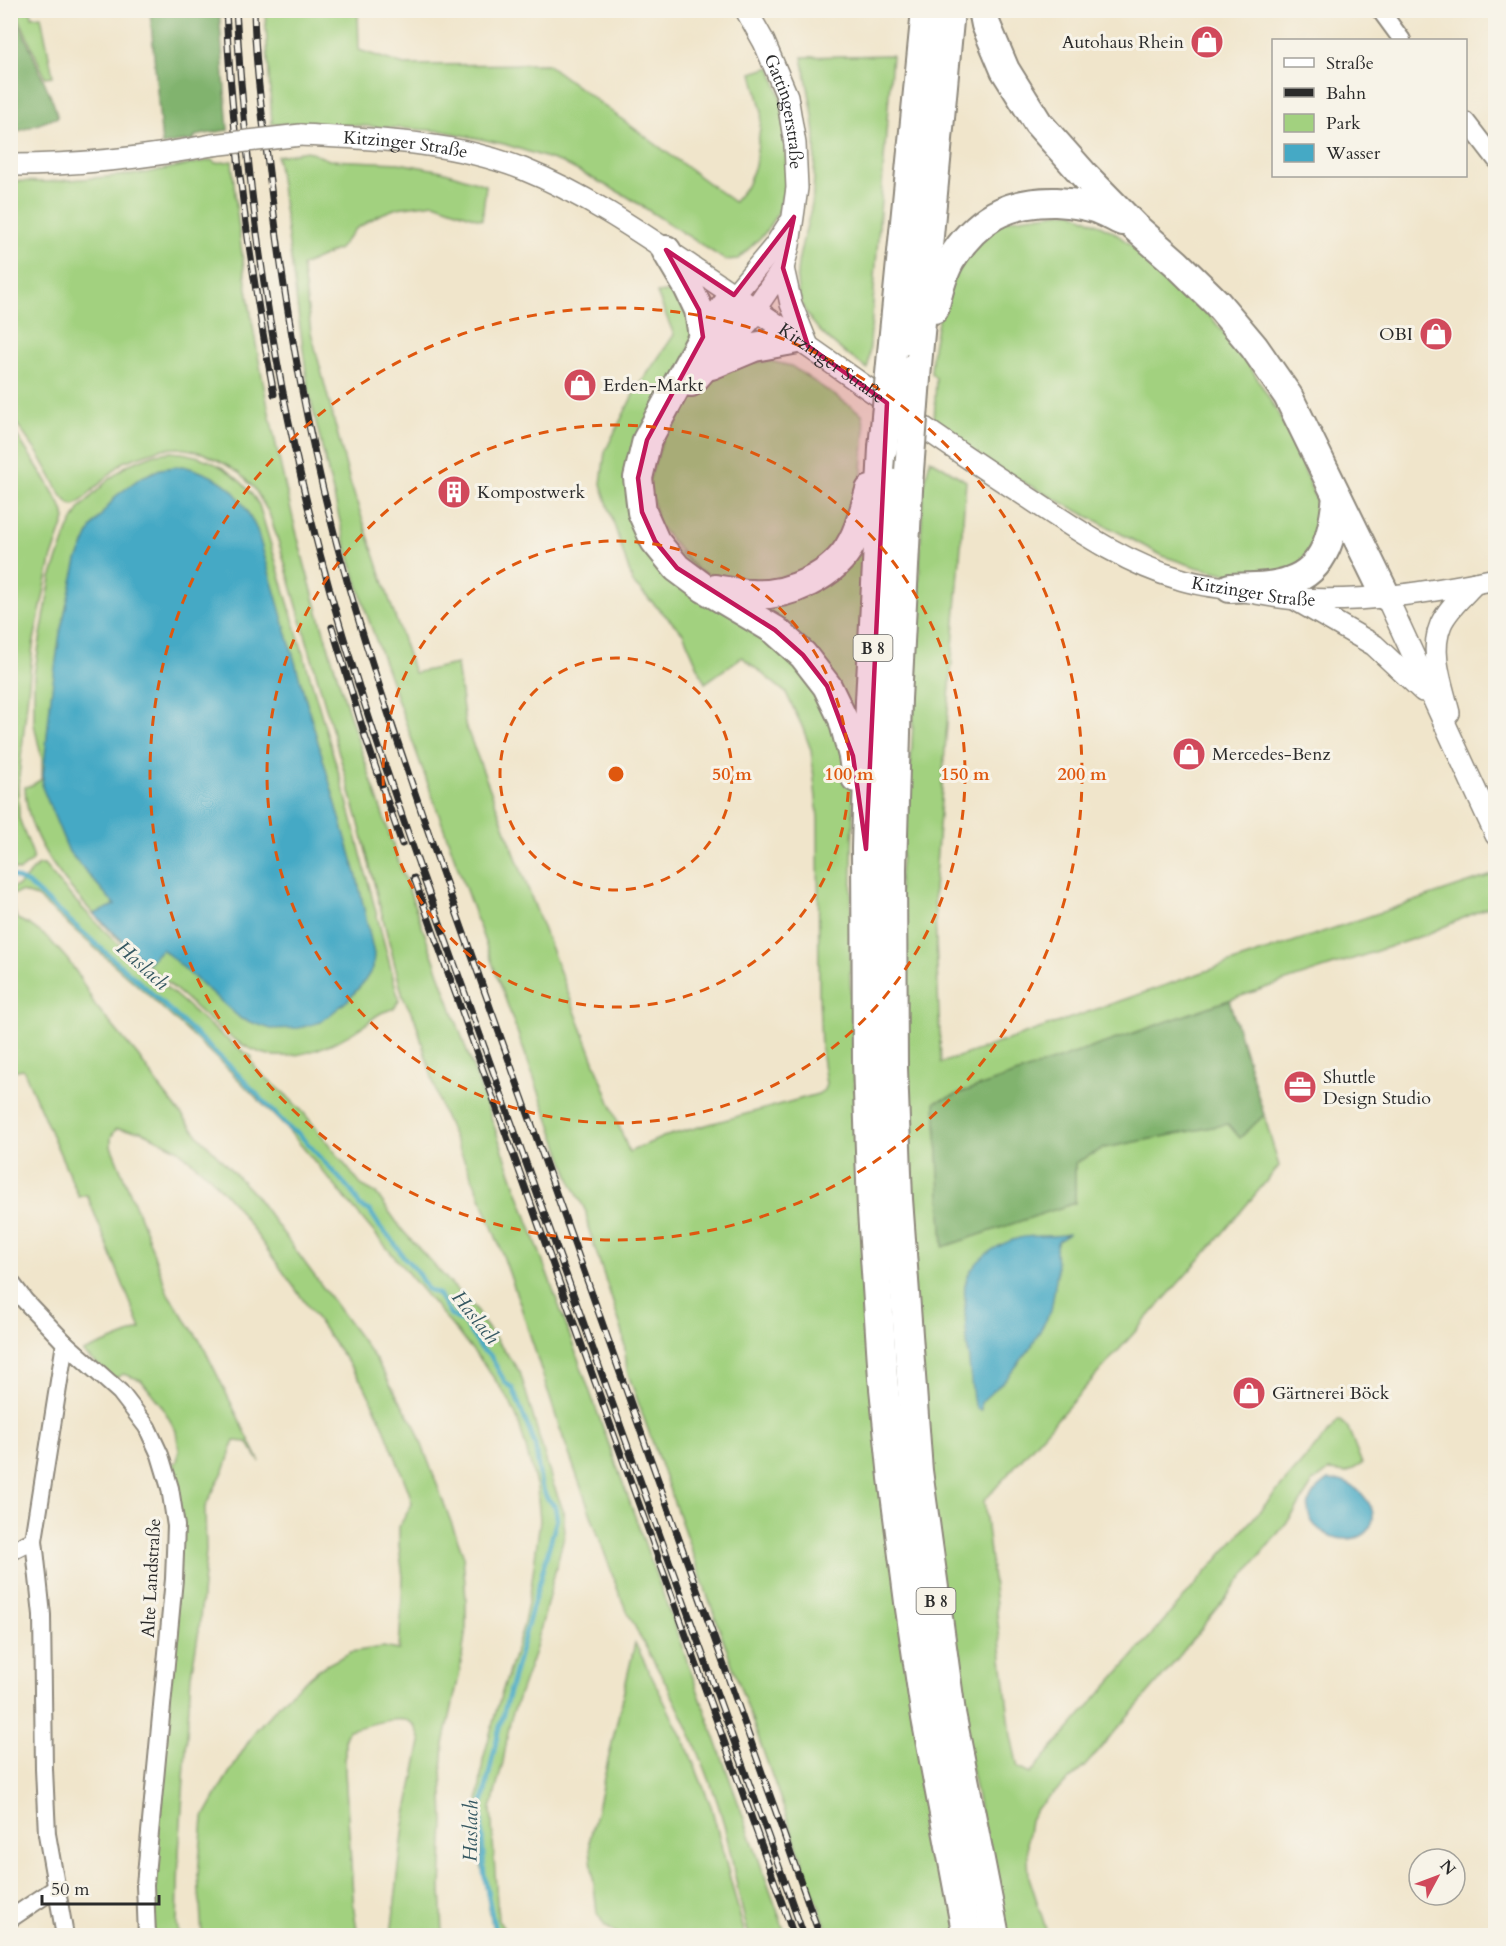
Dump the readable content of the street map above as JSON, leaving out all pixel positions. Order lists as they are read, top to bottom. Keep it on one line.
{"streets":{"highway":["B 8"],"street":["Gattingerstraße","Kitzinger Straße","Alte Landstraße"]},"crossings":[["Gattingerstraße","Kitzinger Straße"]],"water":["Haslach"],"places":{"shop":["Autohaus Rhein","OBI","Erden-Markt","Mercedes-Benz","Gärtnerei Böck"],"building":["Kompostwerk"],"office":["Shuttle Design Studio"]},"legend":["Straße","Bahn","Park","Wasser"],"scale_bar":"50 m","north":"top right","rings":["50 m","100 m","150 m","200 m"]}
